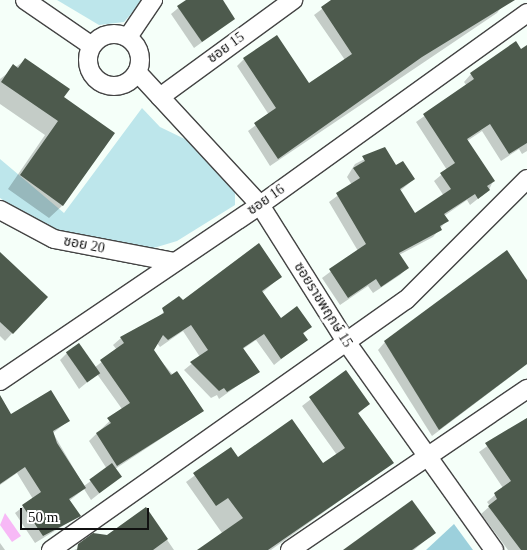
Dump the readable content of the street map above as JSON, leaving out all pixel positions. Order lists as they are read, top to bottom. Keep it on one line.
{"streets":{"street":["ซอย 15","ซอย 16","ซอย 20","ซอยราชพฤกษ์ 15"]},"crossings":[["ซอย 15","ซอยราชพฤกษ์ 15"],["ซอย 16","ซอย 20"],["ซอย 16","ซอยราชพฤกษ์ 15"]],"scale_bar":"50 m"}
